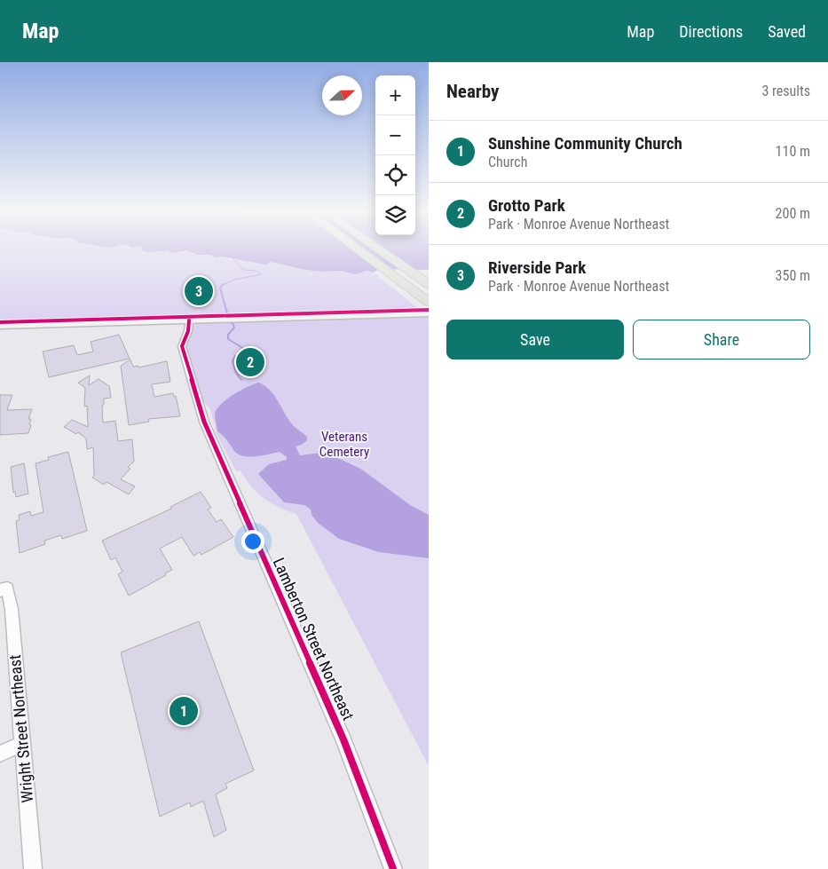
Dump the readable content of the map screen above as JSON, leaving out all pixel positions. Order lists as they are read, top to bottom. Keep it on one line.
{"streets":{"street":["Lamberton Street Northeast","Wright Street Northeast"]},"parks":["Veterans Cemetery"],"north":"right","page":{"header":"Map","nav":["Map","Directions","Saved"],"heading":["Nearby","3 results"],"map_buttons":["+","−"],"list":[{"mark":"1","name":"Sunshine Community Church","note":"Church","value":"110 m"},{"mark":"2","name":"Grotto Park","note":"Park · Monroe Avenue Northeast","value":"200 m"},{"mark":"3","name":"Riverside Park","note":"Park · Monroe Avenue Northeast","value":"350 m"}],"pins":["3","2","1"],"buttons":["Save","Share"]}}
